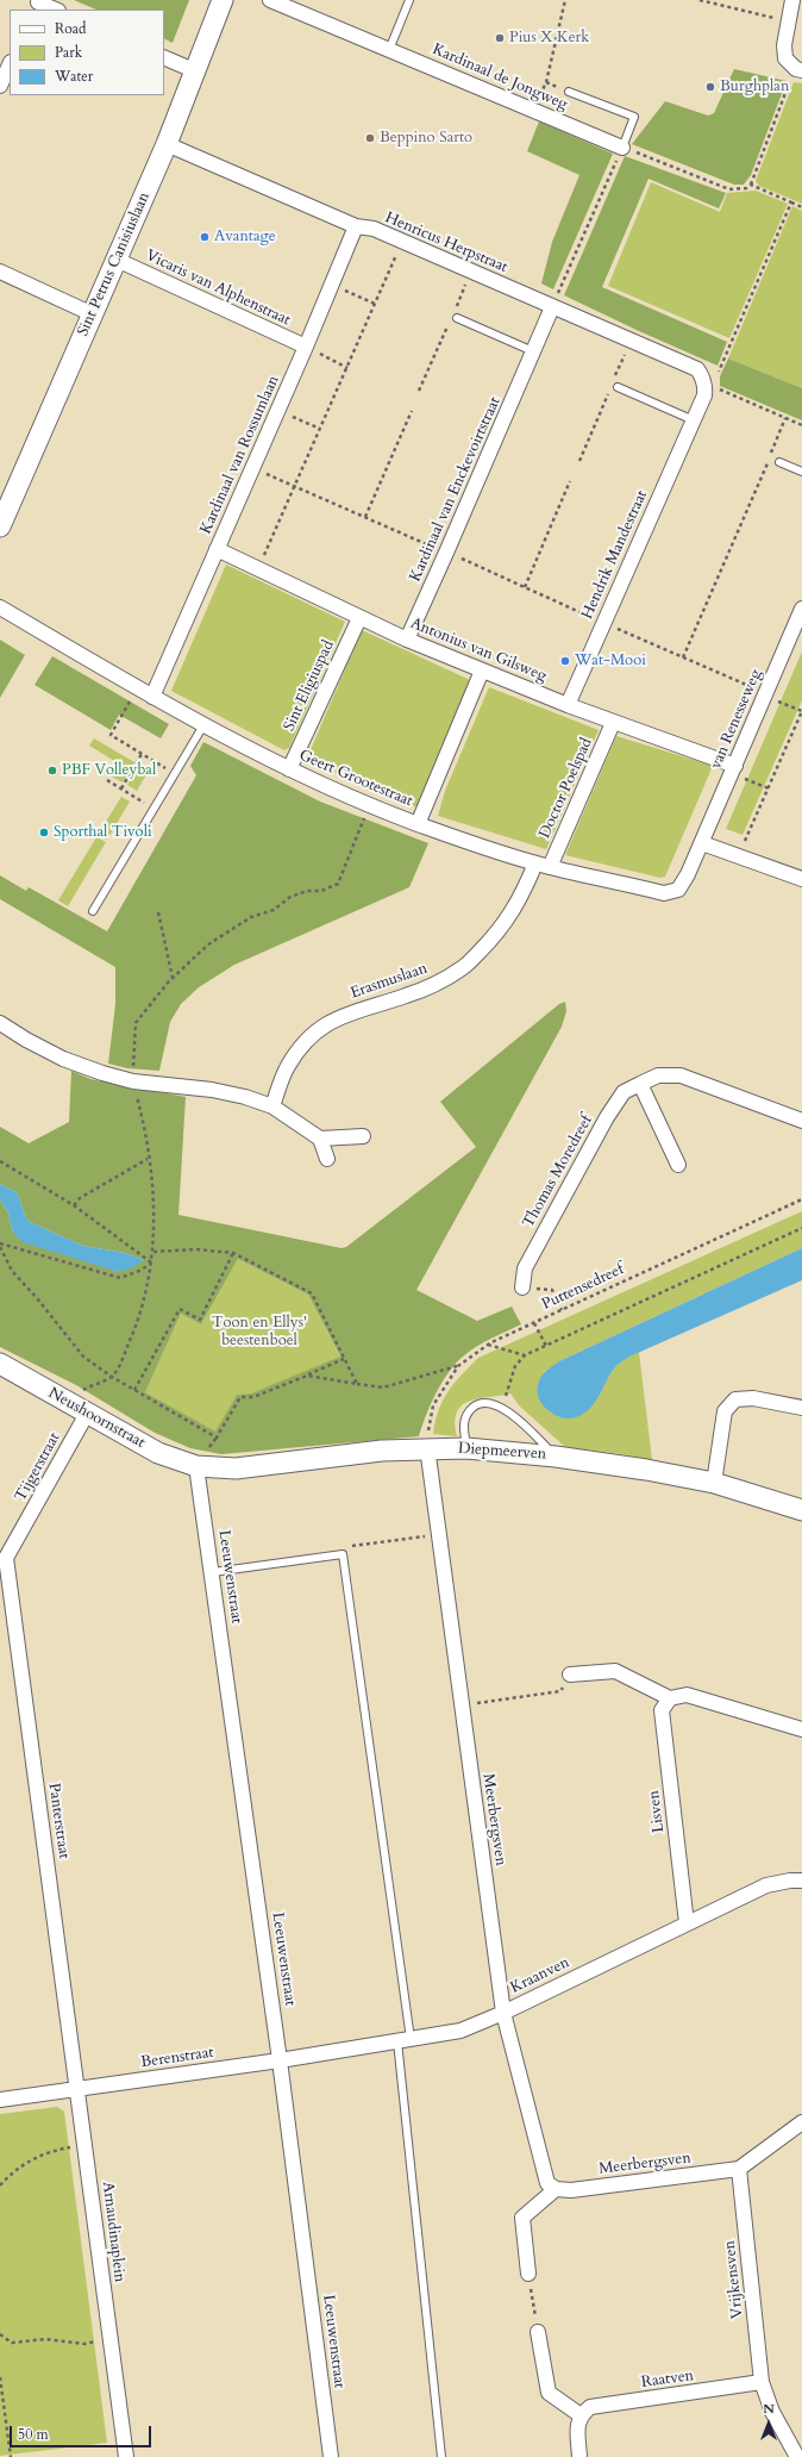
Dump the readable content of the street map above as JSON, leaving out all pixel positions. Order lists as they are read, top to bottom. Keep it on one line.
{"streets":{"street":["Kardinaal de Jongweg","Henricus Herpstraat","Sint Petrus Canisiuslaan","Vicaris van Alphenstraat","Kardinaal van Rossumlaan","Kardinaal van Enckevoirtstraat","Hendrik Mandestraat","Antonius van Gilsweg","Sint Eligiuspad","van Renesseweg","Geert Grootestraat","Doctor Poelspad","Erasmuslaan","Thomas Moredreef","Neushoornstraat","Diepmeerven","Tijgerstraat","Leeuwenstraat","Lisven","Meerbergsven","Panterstraat","Kraanven","Berenstraat","Arnaudinaplein","Vrijkensven","Raatven"],"path":["Puttensedreef"]},"crossings":[["Henricus Herpstraat","Sint Petrus Canisiuslaan"],["Henricus Herpstraat","Kardinaal van Rossumlaan"],["Henricus Herpstraat","Kardinaal van Enckevoirtstraat"],["Henricus Herpstraat","Hendrik Mandestraat"],["Sint Petrus Canisiuslaan","Vicaris van Alphenstraat"],["Vicaris van Alphenstraat","Kardinaal van Rossumlaan"],["Kardinaal van Rossumlaan","Antonius van Gilsweg"],["Kardinaal van Rossumlaan","Geert Grootestraat"],["Kardinaal van Enckevoirtstraat","Antonius van Gilsweg"],["Hendrik Mandestraat","Antonius van Gilsweg"],["Antonius van Gilsweg","Sint Eligiuspad"],["Antonius van Gilsweg","van Renesseweg"],["Antonius van Gilsweg","Doctor Poelspad"],["Sint Eligiuspad","Geert Grootestraat"],["van Renesseweg","Geert Grootestraat"],["Geert Grootestraat","Doctor Poelspad"],["Geert Grootestraat","Erasmuslaan"],["Doctor Poelspad","Erasmuslaan"],["Puttensedreef","Diepmeerven"],["Puttensedreef","Meerbergsven"],["Neushoornstraat","Diepmeerven"],["Neushoornstraat","Tijgerstraat"],["Neushoornstraat","Leeuwenstraat"],["Diepmeerven","Leeuwenstraat"],["Diepmeerven","Meerbergsven"],["Tijgerstraat","Panterstraat"],["Leeuwenstraat","Kraanven"],["Leeuwenstraat","Berenstraat"],["Lisven","Kraanven"],["Meerbergsven","Kraanven"],["Meerbergsven","Vrijkensven"],["Panterstraat","Berenstraat"],["Panterstraat","Arnaudinaplein"],["Kraanven","Berenstraat"],["Berenstraat","Arnaudinaplein"],["Vrijkensven","Raatven"]],"parks":["Toon en Ellys' beestenboel"],"places":["Pius X Kerk","Burghplan","Beppino Sarto","Avantage","Wat-Mooi","PBF Volleybal","Sporthal Tivoli"],"legend":["Road","Park","Water"],"scale_bar":"50 m","north":"top"}
